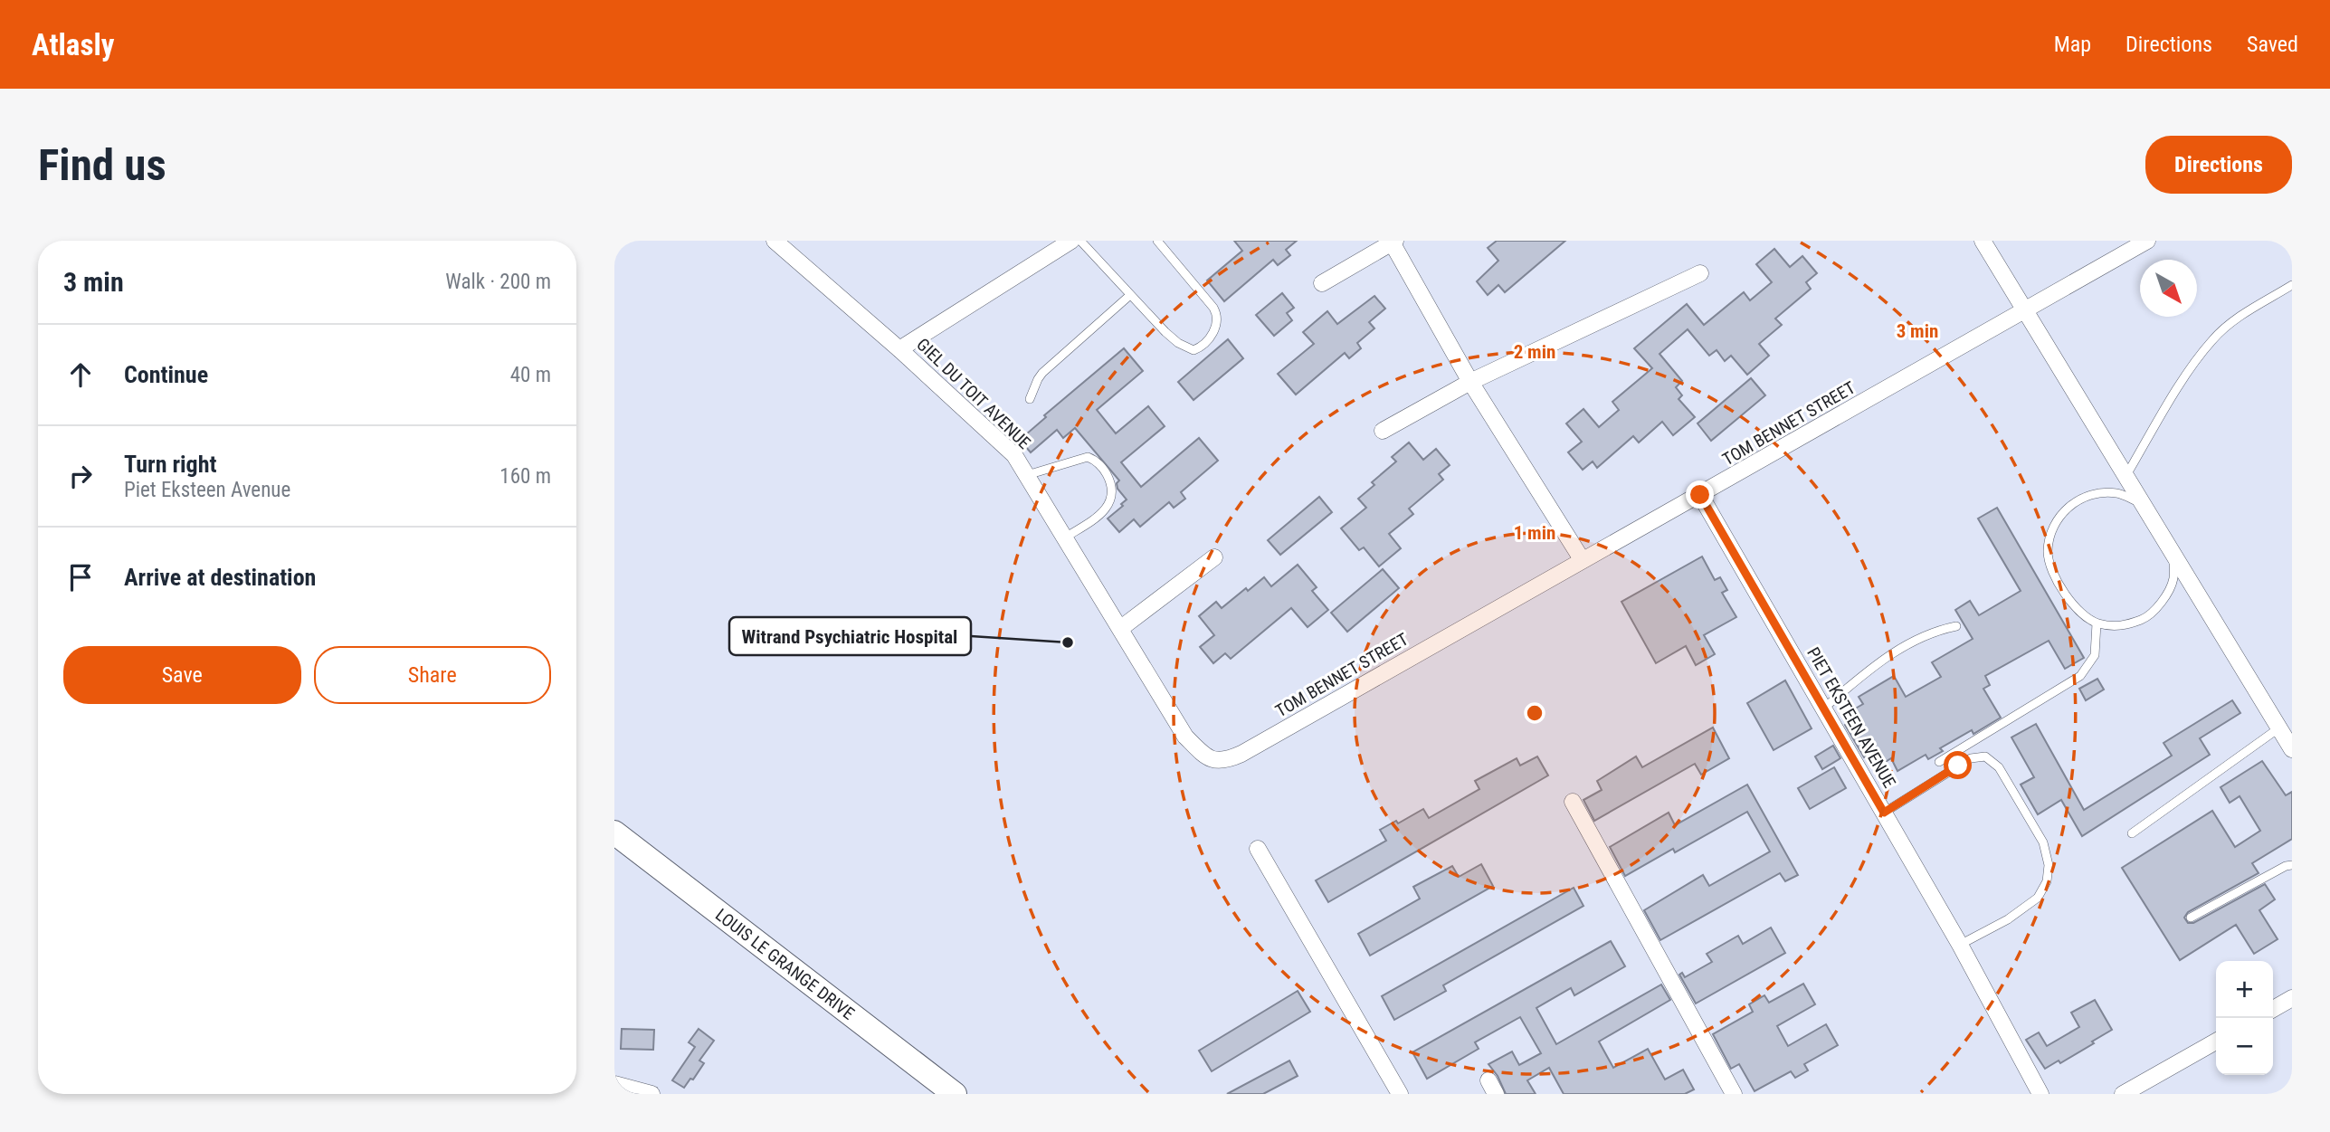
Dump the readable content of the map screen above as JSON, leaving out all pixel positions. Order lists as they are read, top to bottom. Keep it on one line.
{"streets":{"main road":["LOUIS LE GRANGE DRIVE"],"street":["GIEL DU TOIT AVENUE","TOM BENNET STREET","PIET EKSTEEN AVENUE"]},"crossings":[["GIEL DU TOIT AVENUE","TOM BENNET STREET"],["TOM BENNET STREET","PIET EKSTEEN AVENUE"]],"places":["Witrand Psychiatric Hospital"],"north":"bottom right","page":{"header":"Atlasly","nav":["Map","Directions","Saved"],"buttons":["Directions",["Save","Share"]],"title":"Find us","heading":["3 min","Walk · 200 m"],"list":[["Continue","40 m"],["Turn right","Piet Eksteen Avenue","160 m"],"Arrive at destination"],"map_buttons":["+","−"]},"rings":["3 min","2 min","1 min"]}
